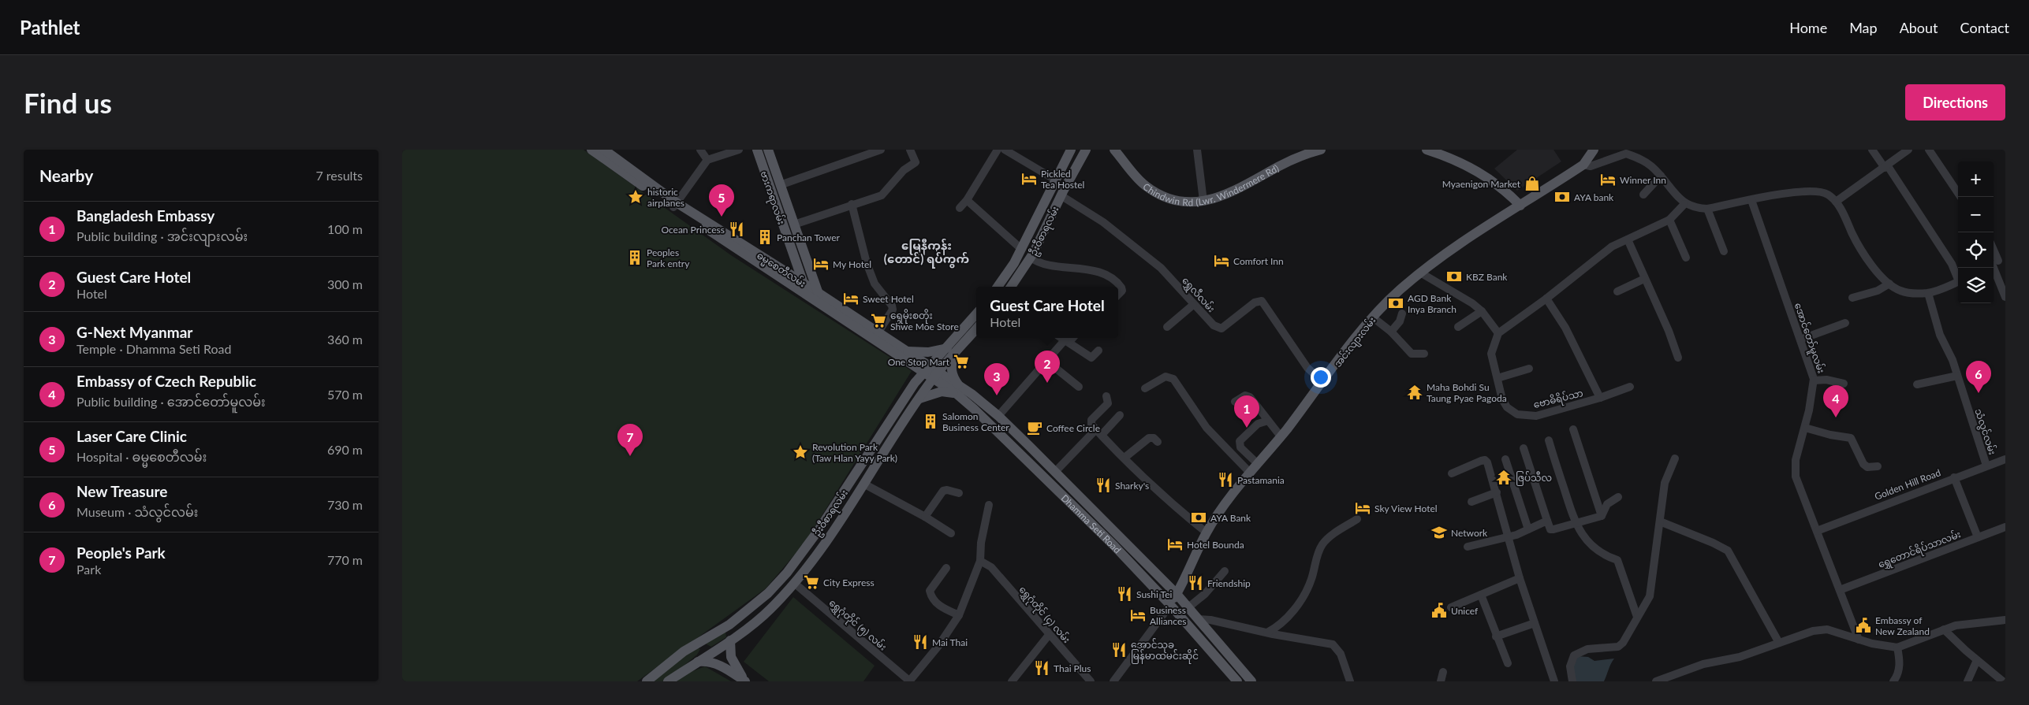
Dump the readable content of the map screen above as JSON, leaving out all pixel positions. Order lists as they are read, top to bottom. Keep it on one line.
{"streets":{"main road":["Chindwin Rd (Lwr. Windermere Rd)","ဗားကရာလမ်း","ဦးဝီစာရလမ်း","ဓမ္မစေတီလမ်း","အင်းလျားလမ်း","Dhamma Seti Road"],"street":["ရွှေလီလမ်း","အောင်တော်မူလမ်း","ဗောဓိရိပ်သာ","သံလွင်လမ်း","Golden Hill Road","ရွှေတောင်ရိပ်သာလမ်း","ရွှေဂုံတိုင် (၄) လမ်း","ရွှေဂုံတိုင် (၅) လမ်း"]},"crossings":[["ဗားကရာလမ်း","ဓမ္မစေတီလမ်း"],["ဦးဝီစာရလမ်း","ဓမ္မစေတီလမ်း"],["ဦးဝီစာရလမ်း","ရွှေလီလမ်း"],["ဦးဝီစာရလမ်း","ရွှေဂုံတိုင် (၅) လမ်း"],["ဓမ္မစေတီလမ်း","Dhamma Seti Road"],["ရွှေလီလမ်း","အင်းလျားလမ်း"],["အောင်တော်မူလမ်း","Golden Hill Road"],["အောင်တော်မူလမ်း","ရွှေတောင်ရိပ်သာလမ်း"],["အင်းလျားလမ်း","Dhamma Seti Road"],["သံလွင်လမ်း","Golden Hill Road"]],"districts":["မြေနီကုန်း (တောင်) ရပ်ကွက်"],"places":{"hotel":["Pickled Tea Hostel","Winner Inn","Comfort Inn","My Hotel","Sweet Hotel","Sky View Hotel","Hotel Bounda","Business Alliances"],"shop":["Myaenigon Market"],"place":["historic airplanes","Revolution Park (Taw Hlan Yayy Park)"],"bank":["AYA bank","KBZ Bank","AGD Bank Inya Branch","AYA Bank"],"restaurant":["Ocean Princess","Pastamania","Sharky's","Friendship","Sushi Tei","Mai Thai","အောင်သုခ မြန်မာထမင်းဆိုင်","Thai Plus"],"building":["Panchan Tower","Peoples Park entry","Salomon Business Center"],"supermarket":["ရွှေမိုးစတိုး Shwe Moe Store","One Stop Mart","City Express"],"temple":["Maha Bohdi Su Taung Pyae Pagoda","ဇြပ်သီလ"],"cafe":["Coffee Circle"],"school or university":["Network"],"public building":["Unicef","Embassy of New Zealand"]},"page":{"header":"Pathlet","nav":["Home","Map","About","Contact"],"buttons":"Directions","title":"Find us","heading":["Nearby","7 results"],"map_buttons":["+","−"],"pins":["5","2","6","3","4","1","7"],"list":[{"mark":"1","name":"Bangladesh Embassy","note":"Public building · အင်းလျားလမ်း","value":"100 m"},{"mark":"2","name":"Guest Care Hotel","note":"Hotel","value":"300 m"},{"mark":"3","name":"G-Next Myanmar","note":"Temple · Dhamma Seti Road","value":"360 m"},{"mark":"4","name":"Embassy of Czech Republic","note":"Public building · အောင်တော်မူလမ်း","value":"570 m"},{"mark":"5","name":"Laser Care Clinic","note":"Hospital · ဓမ္မစေတီလမ်း","value":"690 m"},{"mark":"6","name":"New Treasure","note":"Museum · သံလွင်လမ်း","value":"730 m"},{"mark":"7","name":"People's Park","note":"Park","value":"770 m"}],"popup":["Guest Care Hotel","Hotel"]}}
